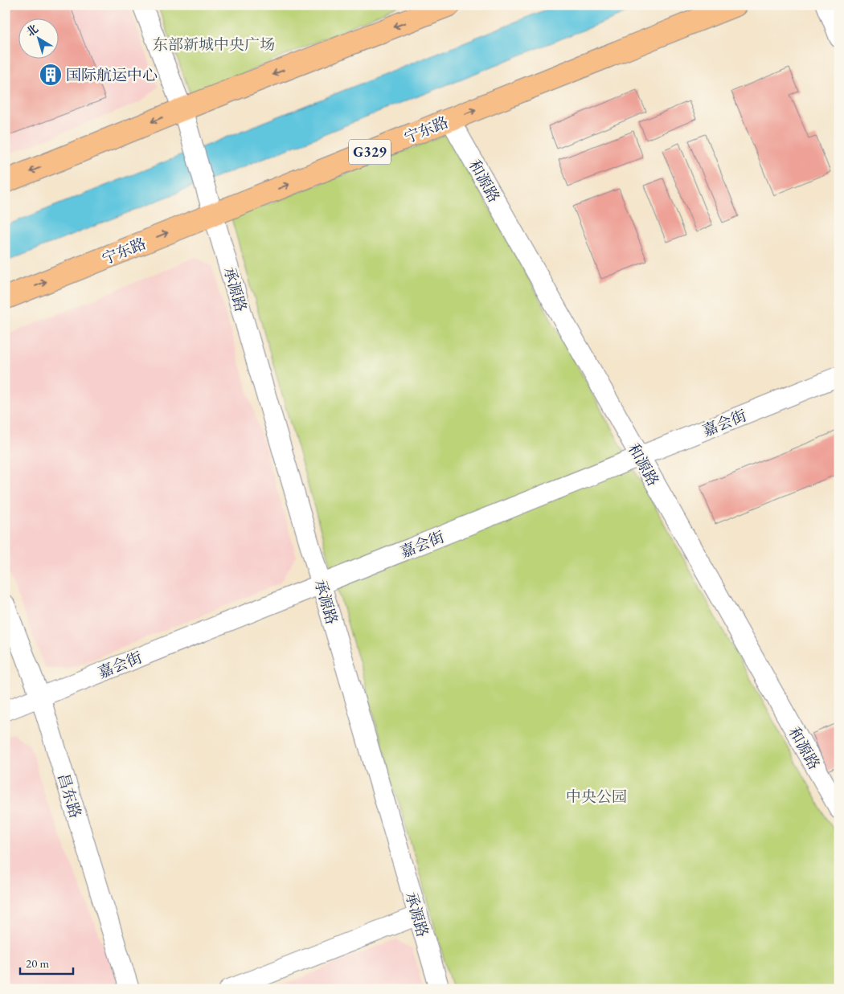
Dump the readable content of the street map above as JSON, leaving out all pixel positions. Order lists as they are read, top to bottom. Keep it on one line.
{"streets":{"main road":["宁东路","G329"],"street":["和源路","承源路","嘉会街","昌东路"]},"crossings":[["宁东路","和源路"],["宁东路","承源路"],["和源路","嘉会街"],["承源路","嘉会街"],["嘉会街","昌东路"]],"parks":["东部新城中央广场","中央公园"],"places":{"building":["国际航运中心"]},"scale_bar":"20 m","north":"top left"}
